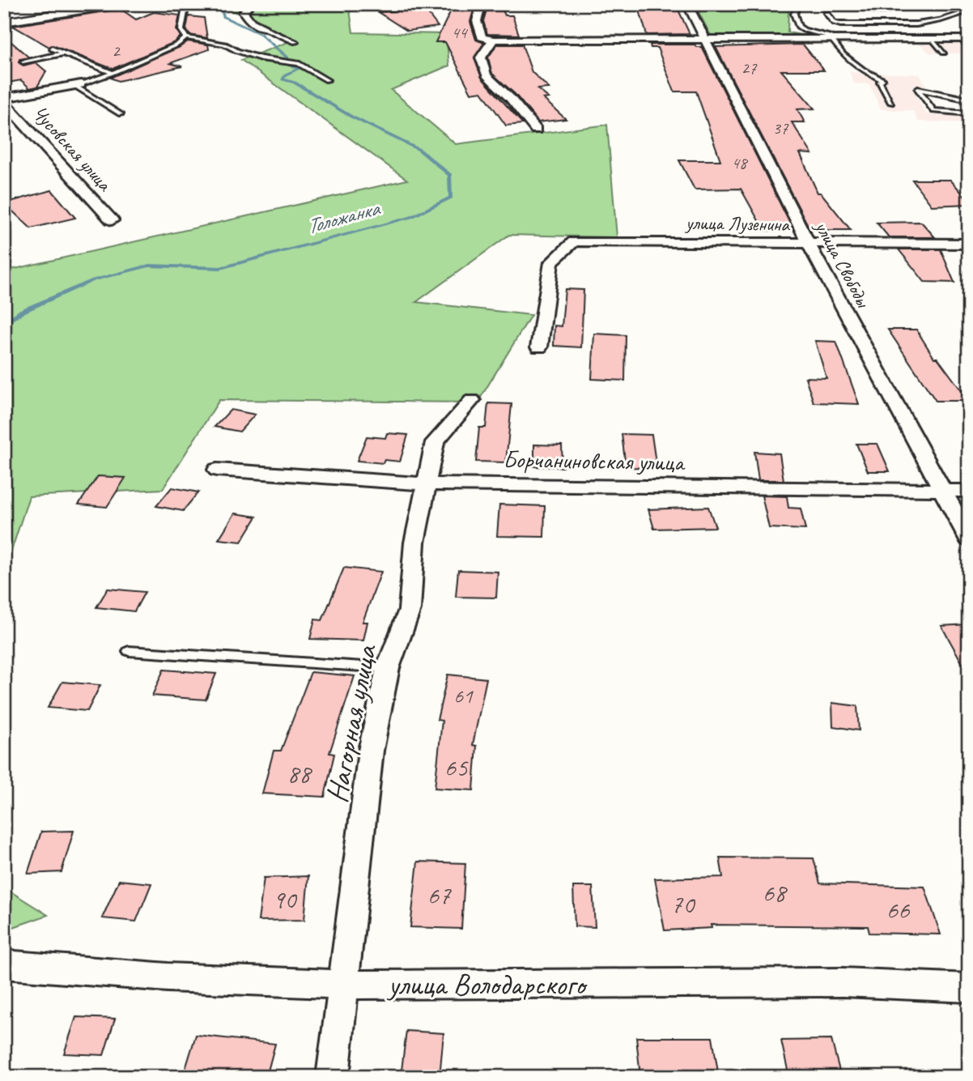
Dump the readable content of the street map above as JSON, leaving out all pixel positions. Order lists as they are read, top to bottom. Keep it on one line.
{"streets":{"street":["Чусовская улица","улица Лузенина","улица Свободы","Борчаниновская улица","Нагорная улица","улица Володарского"]},"crossings":[["улица Лузенина","улица Свободы"],["улица Свободы","Борчаниновская улица"],["Борчаниновская улица","Нагорная улица"],["Нагорная улица","улица Володарского"]],"water":["Толожанка"],"house_numbers":["44","2","27","37","48","61","65","88","68","67","90","70","66"]}
